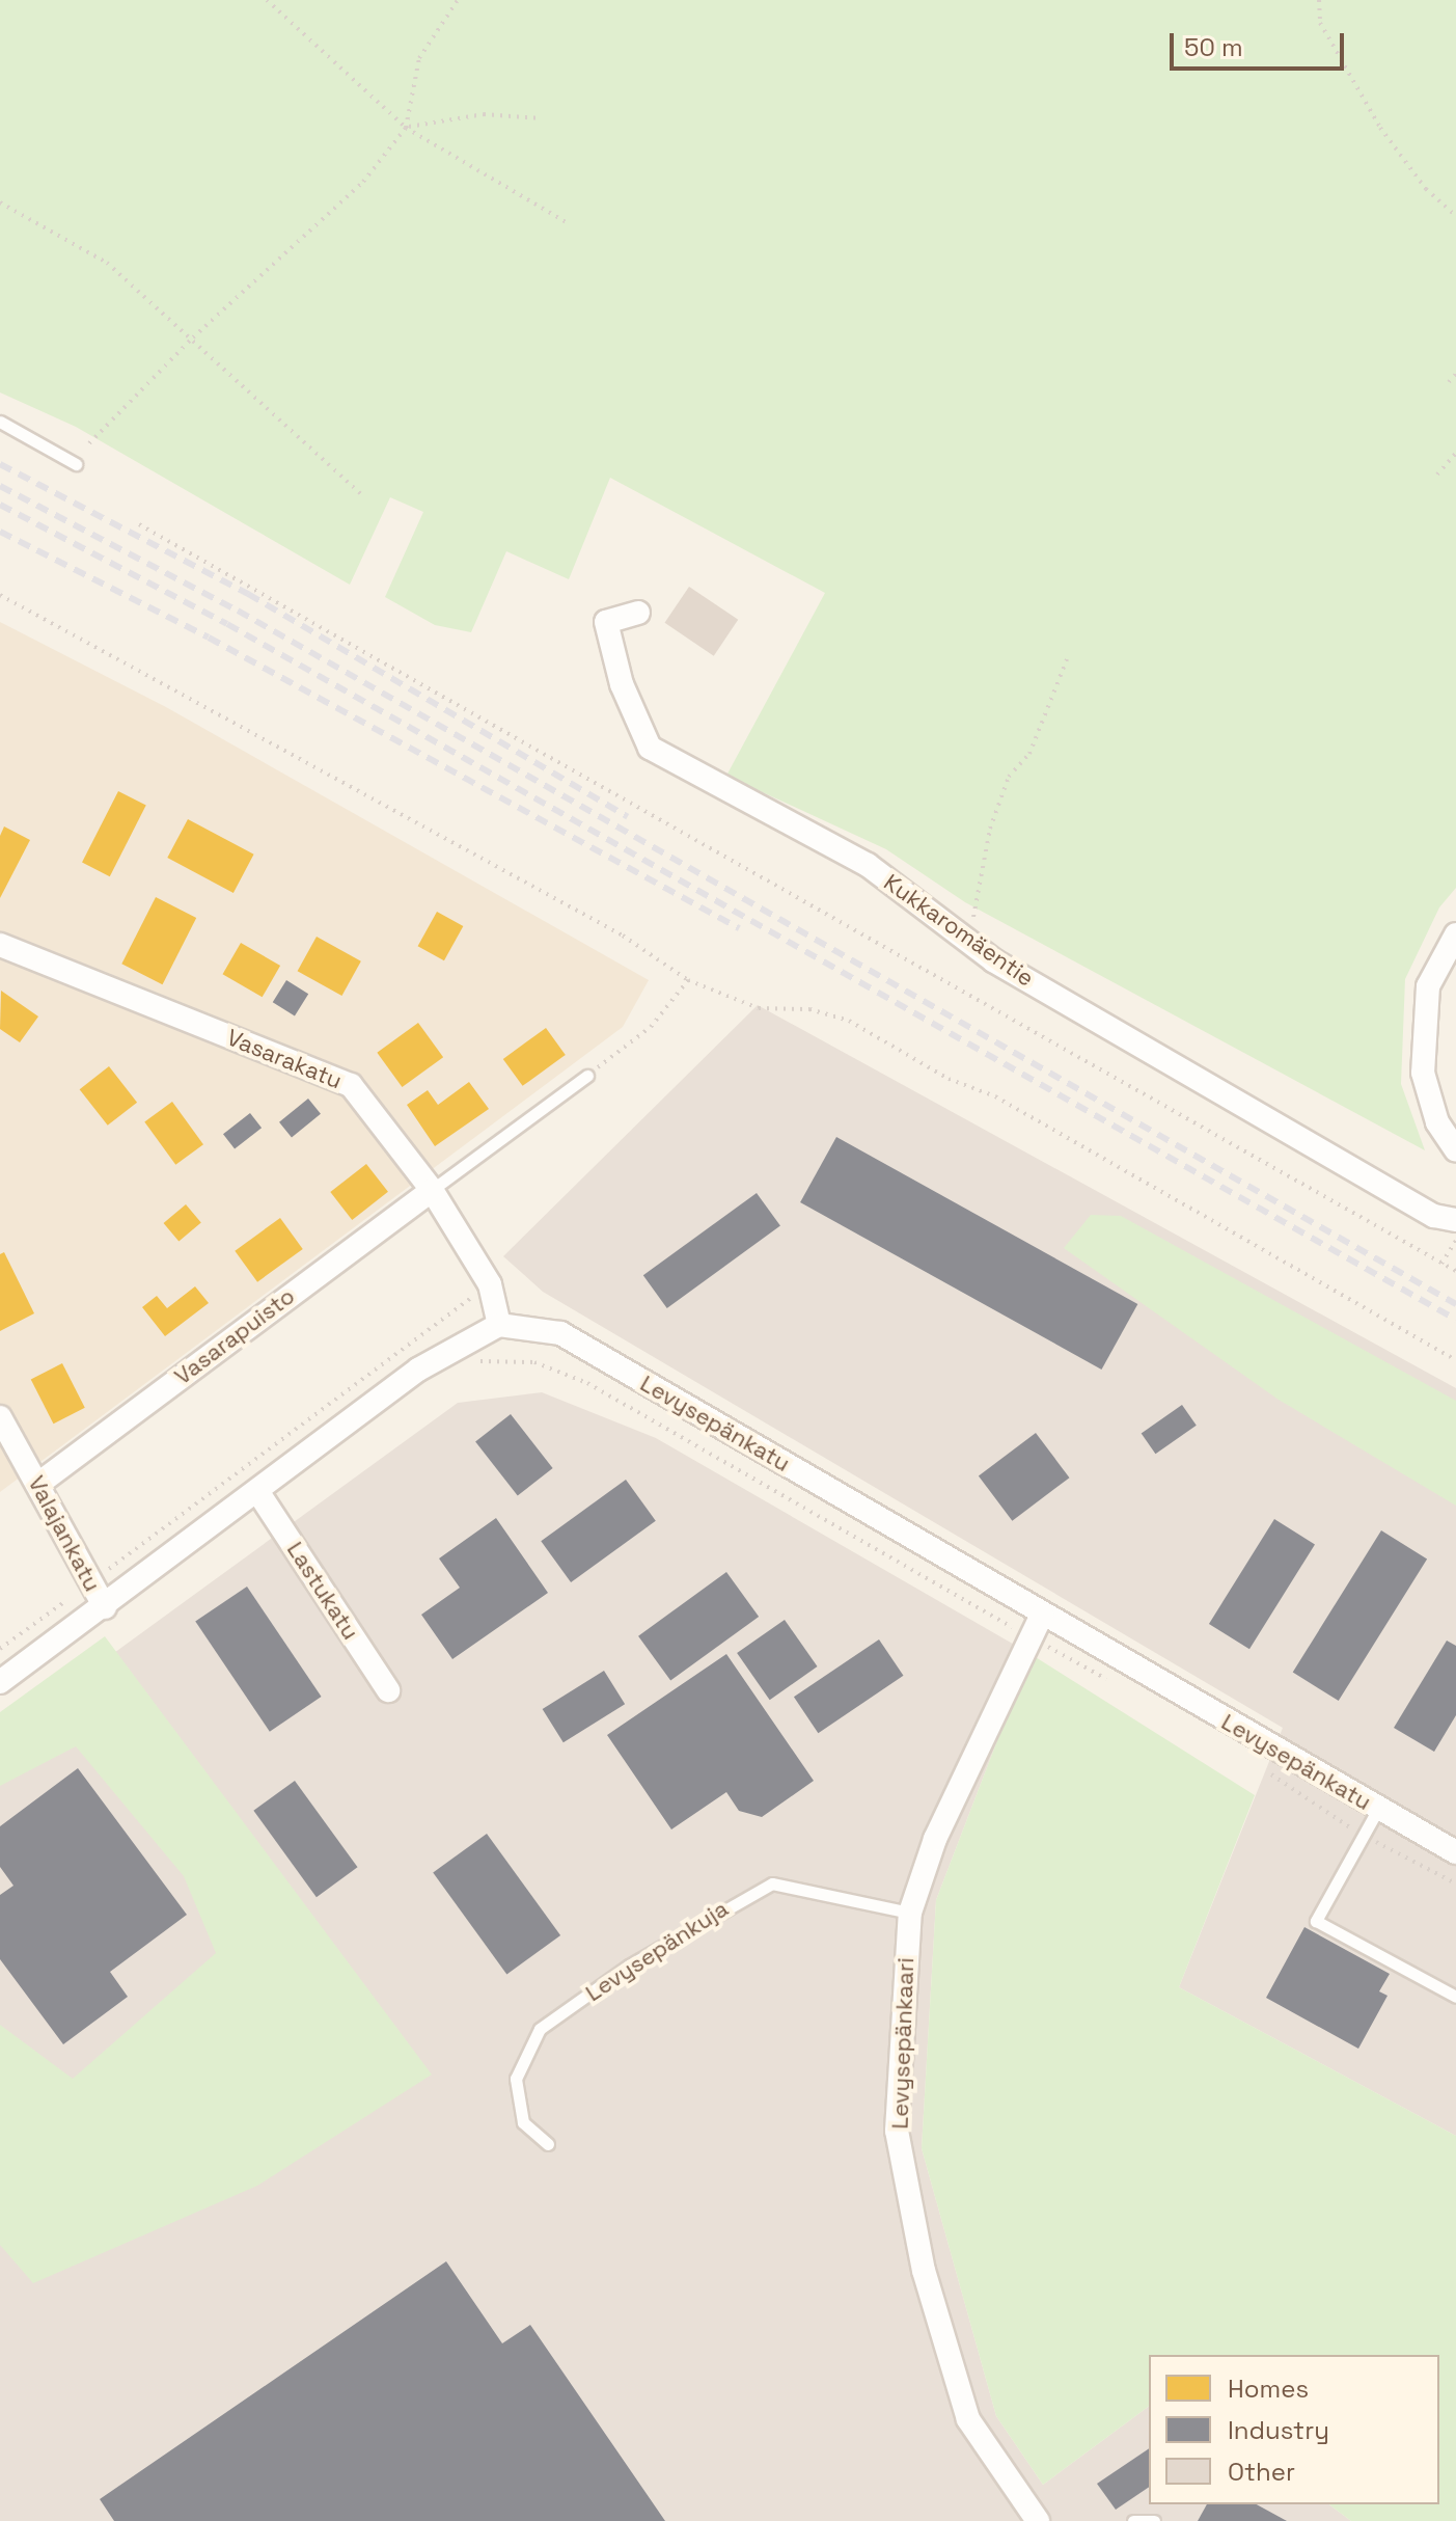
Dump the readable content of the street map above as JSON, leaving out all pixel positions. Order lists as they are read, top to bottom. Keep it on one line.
{"streets":{"street":["Kukkaromäentie","Vasarakatu","Vasarapuisto","Levysepänkatu","Valajankatu","Lastukatu","Levysepänkaari"],"lane":["Levysepänkuja"]},"crossings":[["Vasarakatu","Vasarapuisto"],["Vasarakatu","Levysepänkatu"],["Vasarapuisto","Valajankatu"],["Levysepänkatu","Levysepänkaari"],["Levysepänkuja","Levysepänkaari"]],"legend":["Homes","Industry","Other"],"scale_bar":"50 m"}
